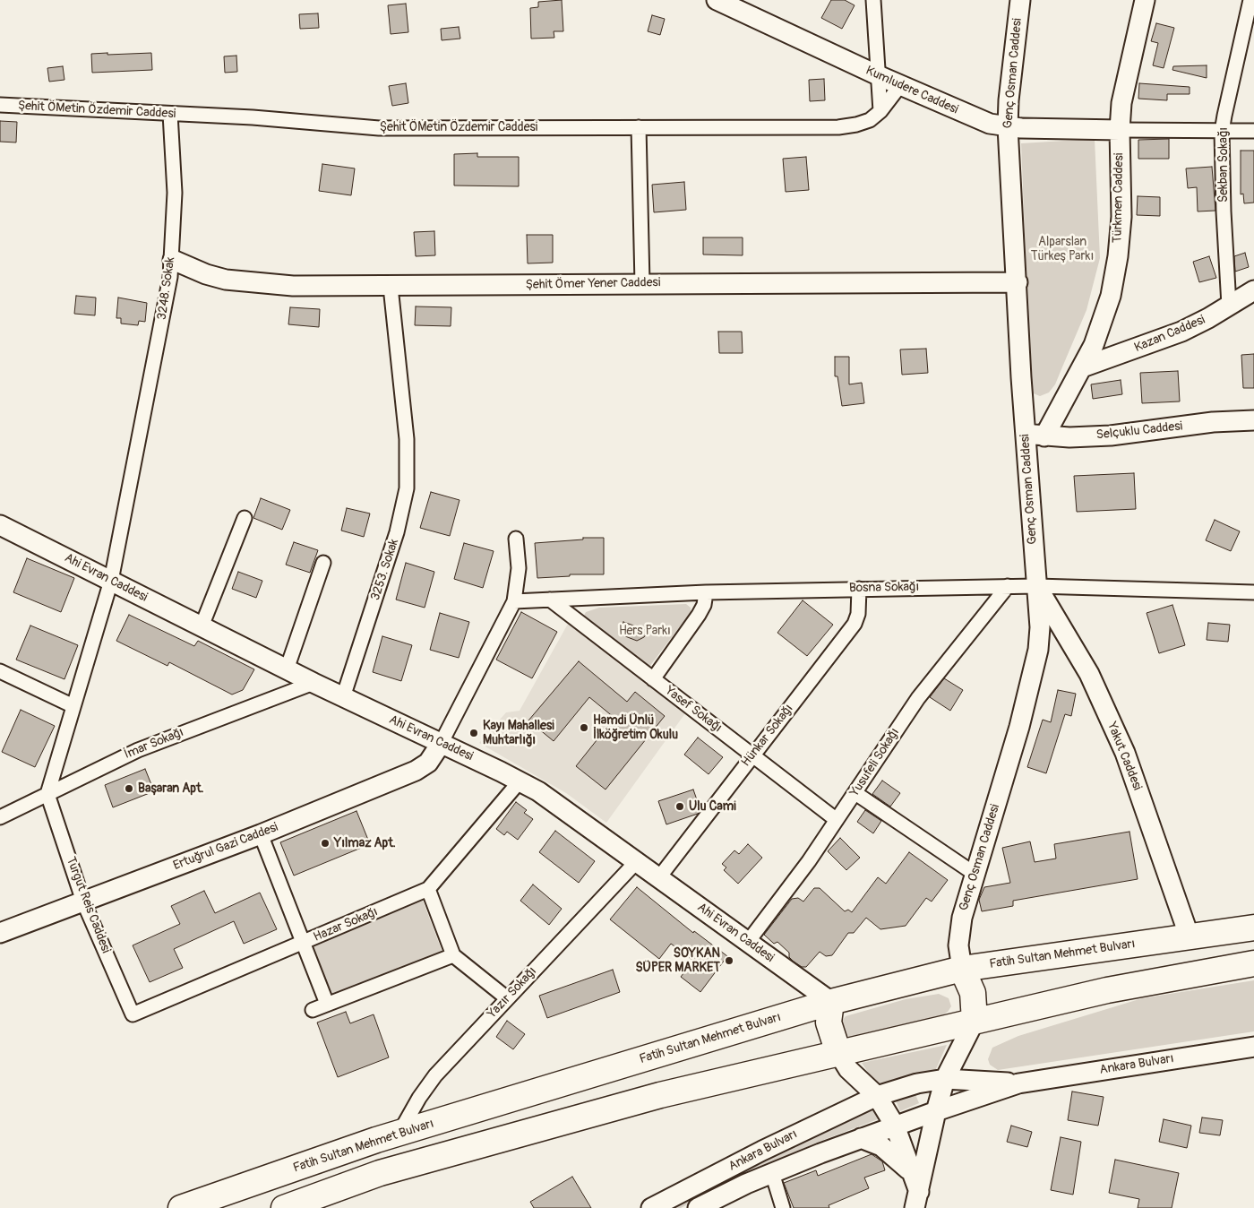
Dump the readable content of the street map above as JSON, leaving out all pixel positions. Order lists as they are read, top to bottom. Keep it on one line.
{"streets":{"highway":["Fatih Sultan Mehmet Bulvarı"],"street":["Genç Osman Caddesi","Kumludere Caddesi","Şehit ÖMetin Özdemir Caddesi","Sekban Sokağı","Türkmen Caddesi","Şehit Ömer Yener Caddesi","3248. Sokak","Kazan Caddesi","Selçuklu Caddesi","3253. Sokak","Ahi Evran Caddesi","Bosna Sokağı","Yasef Sokağı","Hünkar Sokağı","İmar Sokağı","Yakut Caddesi","Yusufeli Sokağı","Ertuğrul Gazi Caddesi","Turgut Reis Caddesi","Hazar Sokağı","Yazır Sokağı","Ankara Bulvarı"]},"crossings":[["Genç Osman Caddesi","Kumludere Caddesi"],["Genç Osman Caddesi","Şehit Ömer Yener Caddesi"],["Genç Osman Caddesi","Selçuklu Caddesi"],["Genç Osman Caddesi","Bosna Sokağı"],["Genç Osman Caddesi","Yakut Caddesi"],["Genç Osman Caddesi","Fatih Sultan Mehmet Bulvarı"],["Kumludere Caddesi","Şehit ÖMetin Özdemir Caddesi"],["Kumludere Caddesi","Türkmen Caddesi"],["Şehit ÖMetin Özdemir Caddesi","3248. Sokak"],["Sekban Sokağı","Kazan Caddesi"],["Türkmen Caddesi","Kazan Caddesi"],["Türkmen Caddesi","Selçuklu Caddesi"],["Şehit Ömer Yener Caddesi","3248. Sokak"],["Şehit Ömer Yener Caddesi","3253. Sokak"],["3248. Sokak","Ahi Evran Caddesi"],["3248. Sokak","İmar Sokağı"],["3248. Sokak","Turgut Reis Caddesi"],["3253. Sokak","Ahi Evran Caddesi"],["Ahi Evran Caddesi","Hünkar Sokağı"],["Ahi Evran Caddesi","İmar Sokağı"],["Ahi Evran Caddesi","Yusufeli Sokağı"],["Ahi Evran Caddesi","Ertuğrul Gazi Caddesi"],["Ahi Evran Caddesi","Hazar Sokağı"],["Ahi Evran Caddesi","Fatih Sultan Mehmet Bulvarı"],["Ahi Evran Caddesi","Yazır Sokağı"],["Bosna Sokağı","Yasef Sokağı"],["Bosna Sokağı","Hünkar Sokağı"],["Bosna Sokağı","Yakut Caddesi"],["Bosna Sokağı","Yusufeli Sokağı"],["Yasef Sokağı","Hünkar Sokağı"],["Yasef Sokağı","Yusufeli Sokağı"],["İmar Sokağı","Turgut Reis Caddesi"],["Yakut Caddesi","Fatih Sultan Mehmet Bulvarı"],["Ertuğrul Gazi Caddesi","Turgut Reis Caddesi"],["Turgut Reis Caddesi","Hazar Sokağı"],["Fatih Sultan Mehmet Bulvarı","Yazır Sokağı"]],"parks":["Alparslan Türkeş Parkı","Hers Parkı"],"places":["Hamdi Ünlü İlköğretim Okulu","Kayı Mahallesi Muhtarlığı","Başaran Apt.","Ulu Cami","Yılmaz Apt.","SOYKAN SÜPER MARKET"]}
